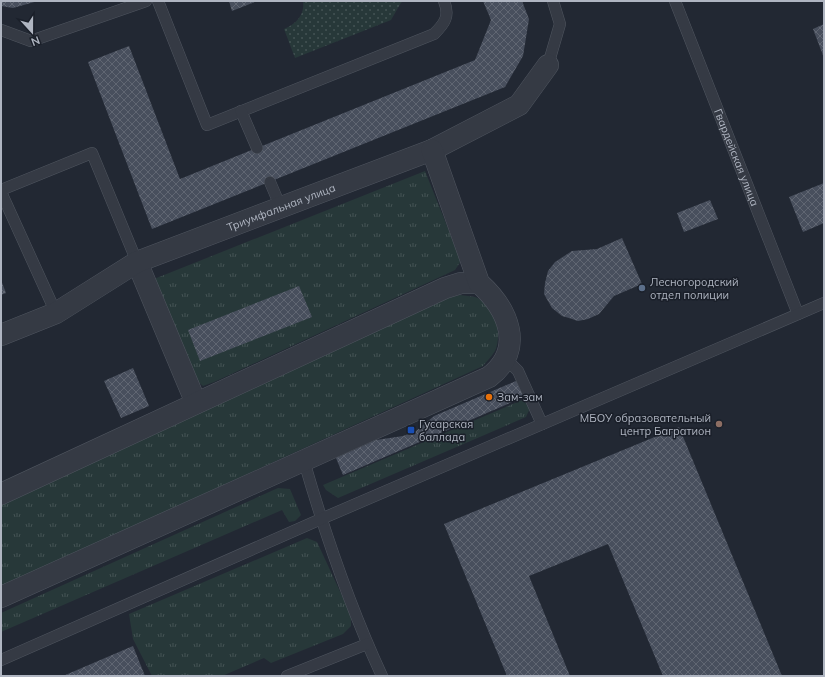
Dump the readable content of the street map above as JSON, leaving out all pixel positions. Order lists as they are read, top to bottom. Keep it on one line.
{"streets":{"street":["Триумфальная улица"],"lane":["Гвардейская улица"]},"places":{"other":["Лесногородский отдел полиции","Зам-зам","МБОУ образовательный центр Багратион"],"transit":["Гусарская баллада"]},"north":"bottom"}
